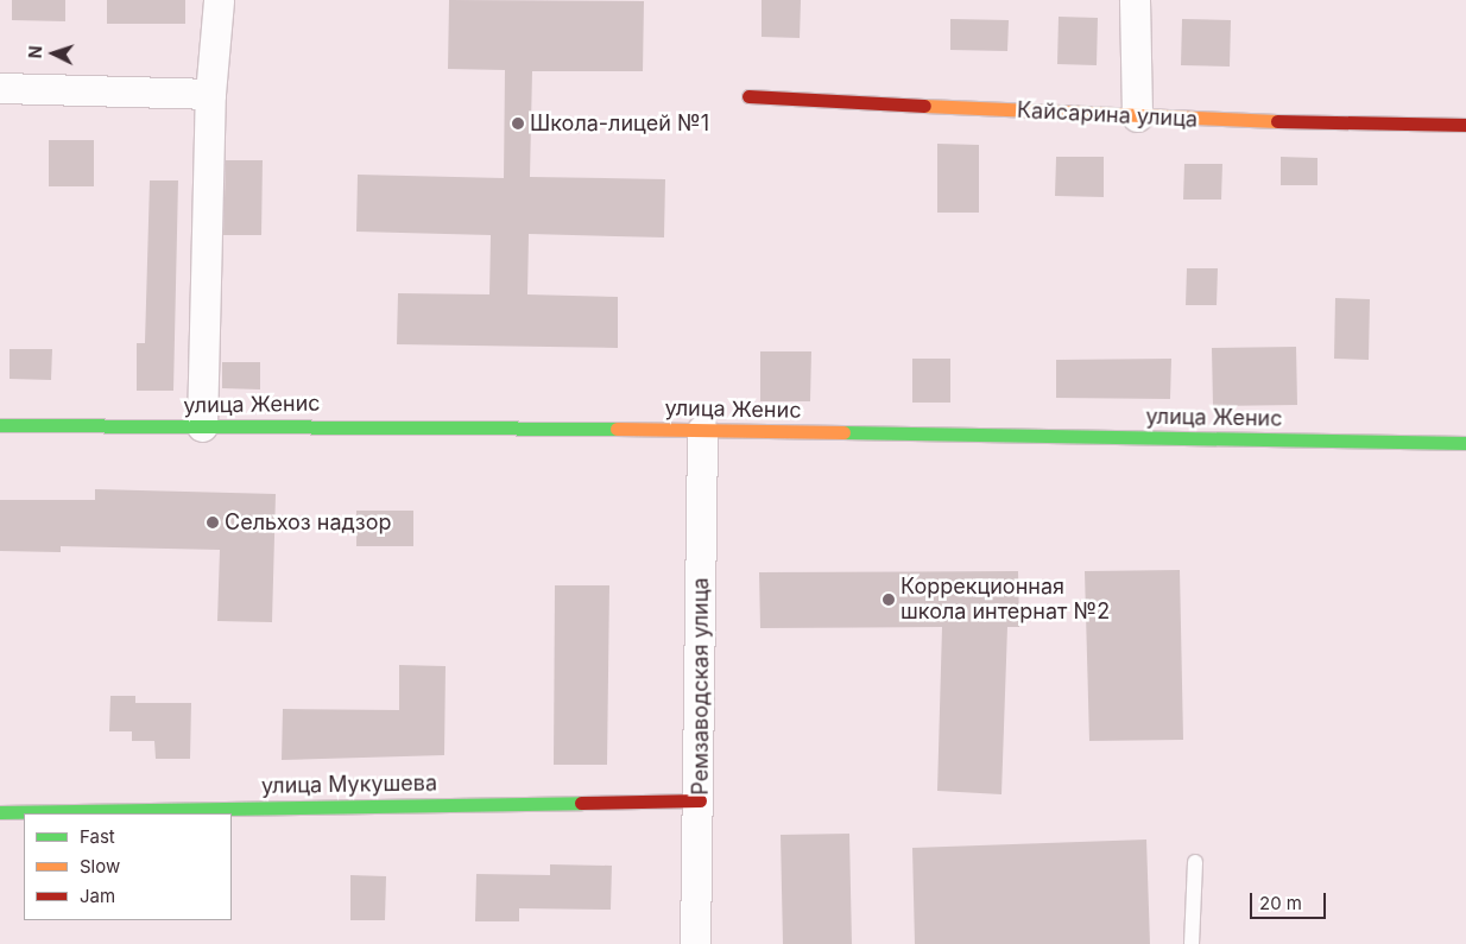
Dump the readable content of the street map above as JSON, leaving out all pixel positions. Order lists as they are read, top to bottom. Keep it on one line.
{"streets":{"street":["Кайсарина улица","улица Женис","Ремзаводская улица","улица Мукушева"]},"crossings":[["улица Женис","Ремзаводская улица"],["Ремзаводская улица","улица Мукушева"]],"places":["Школа-лицей №1","Сельхоз надзор","Коррекционная школа интернат №2"],"legend":["Fast","Slow","Jam"],"scale_bar":"20 m","north":"left"}
